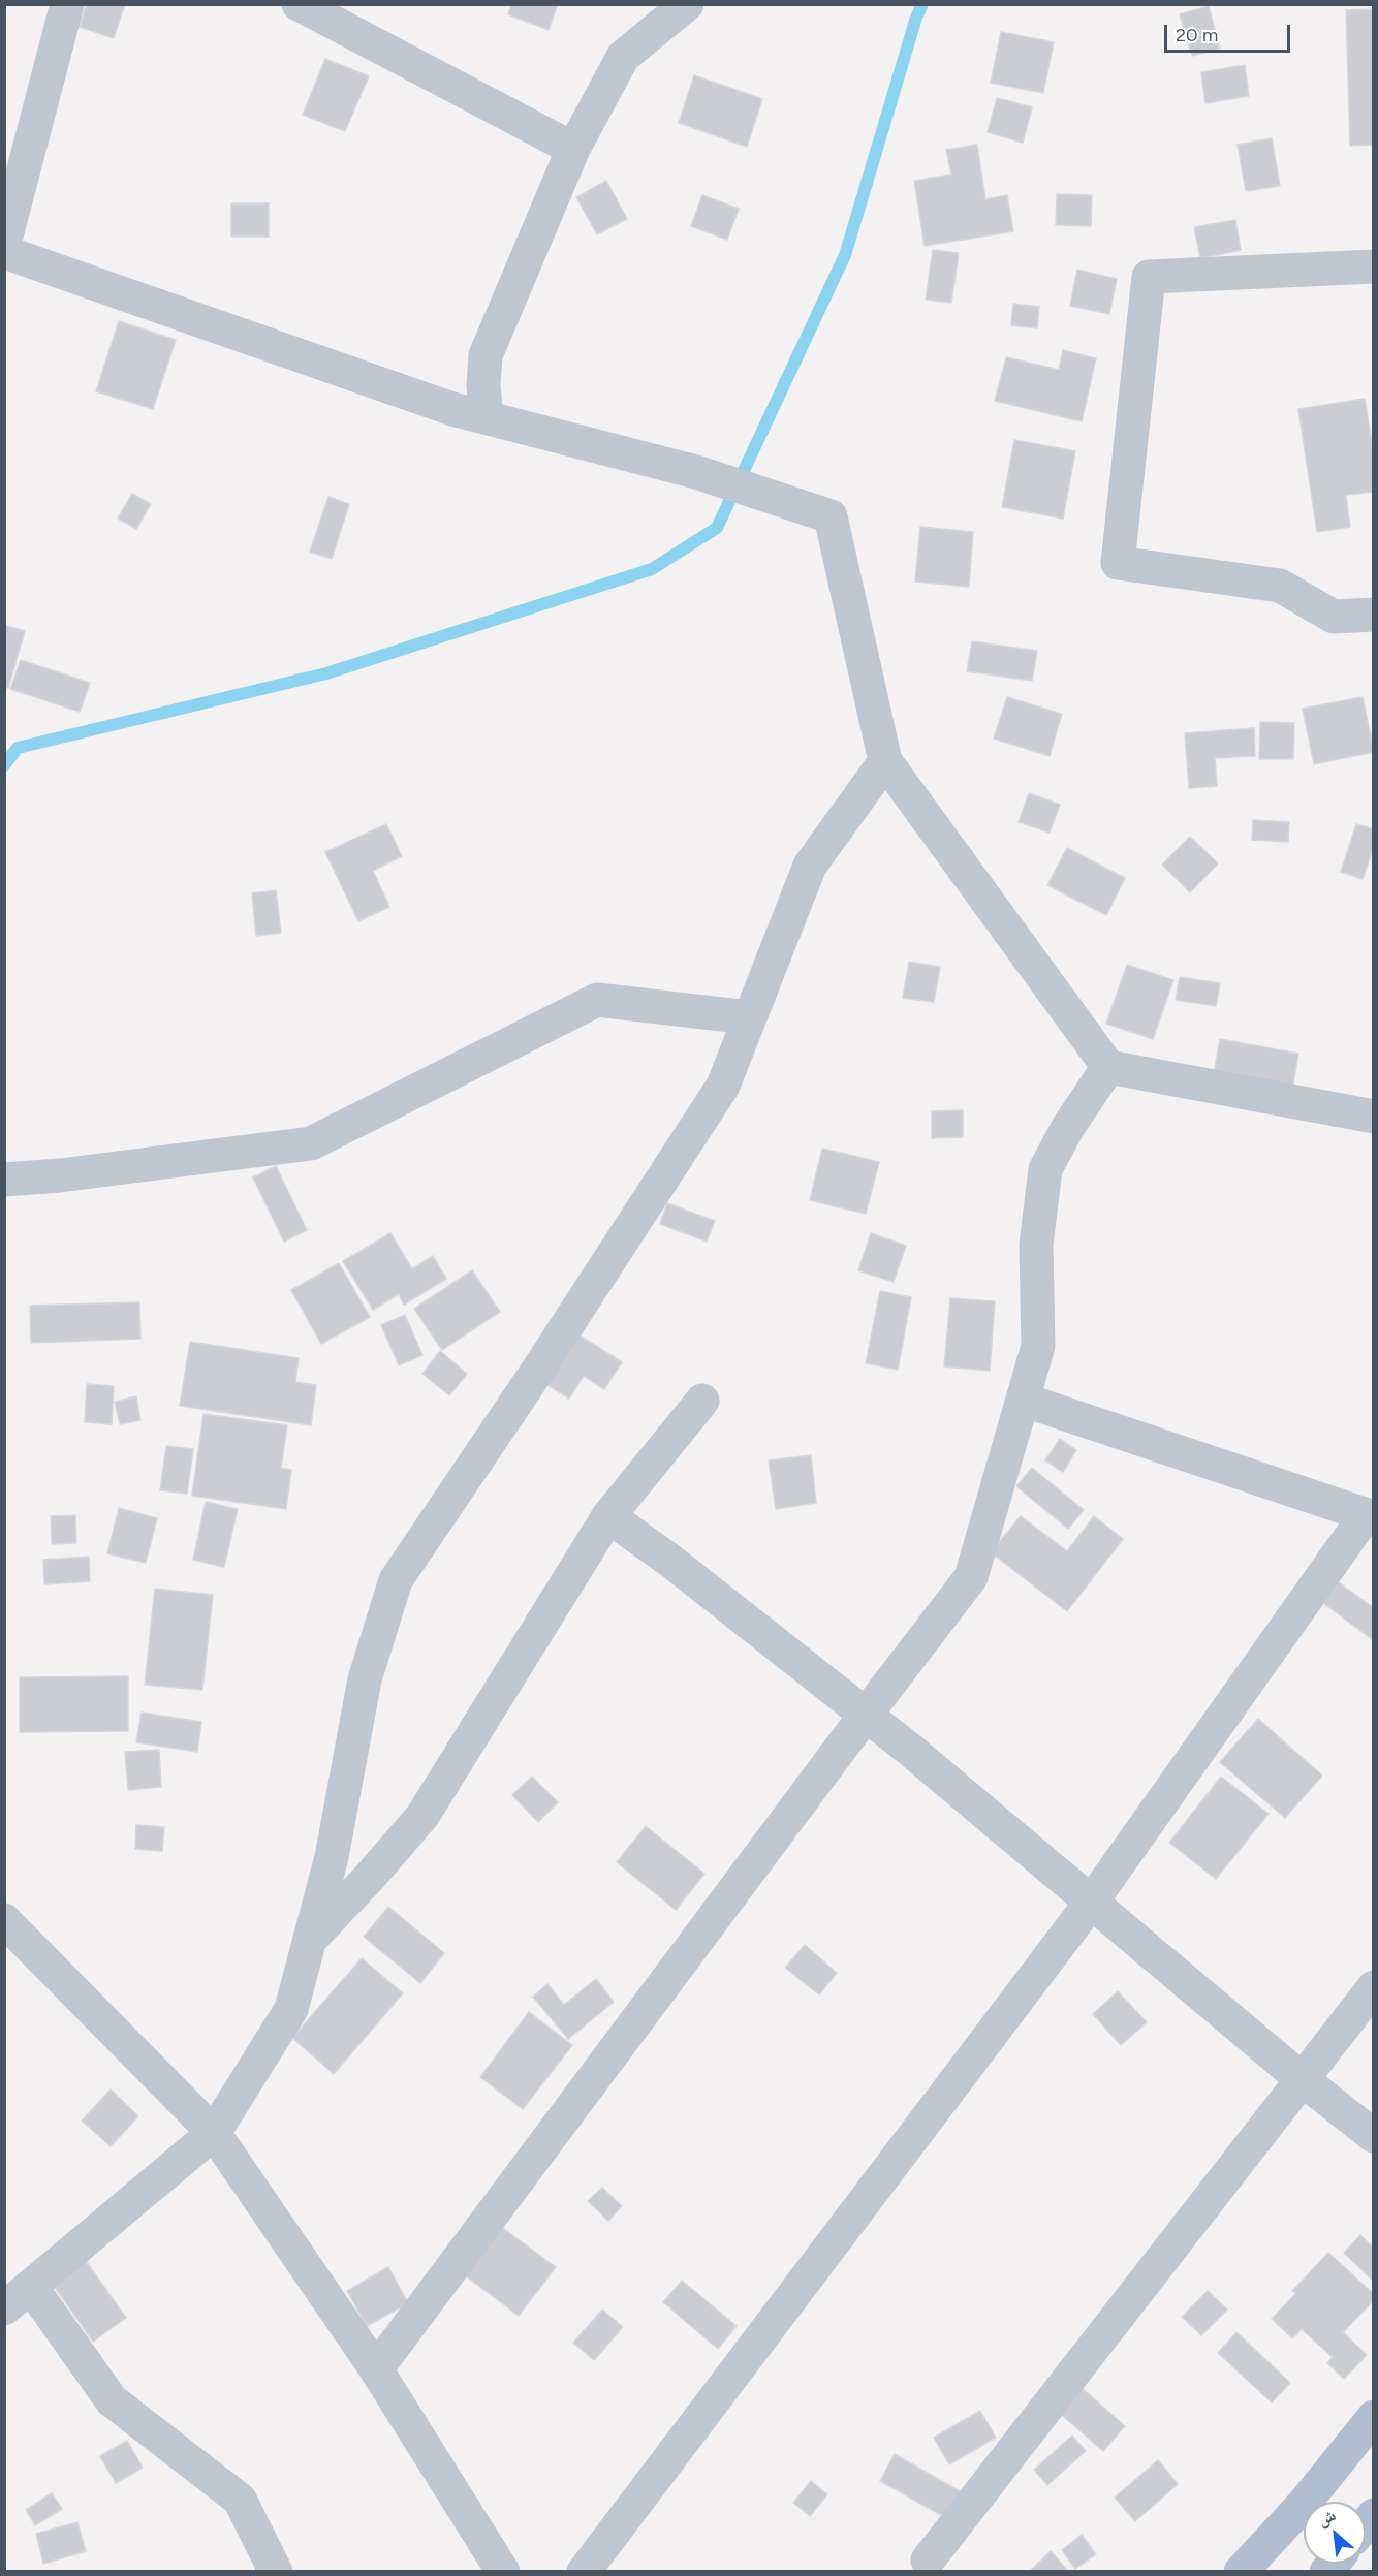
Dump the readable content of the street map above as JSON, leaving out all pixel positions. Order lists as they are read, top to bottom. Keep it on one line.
{"scale_bar":"20 m","north":"top left"}
